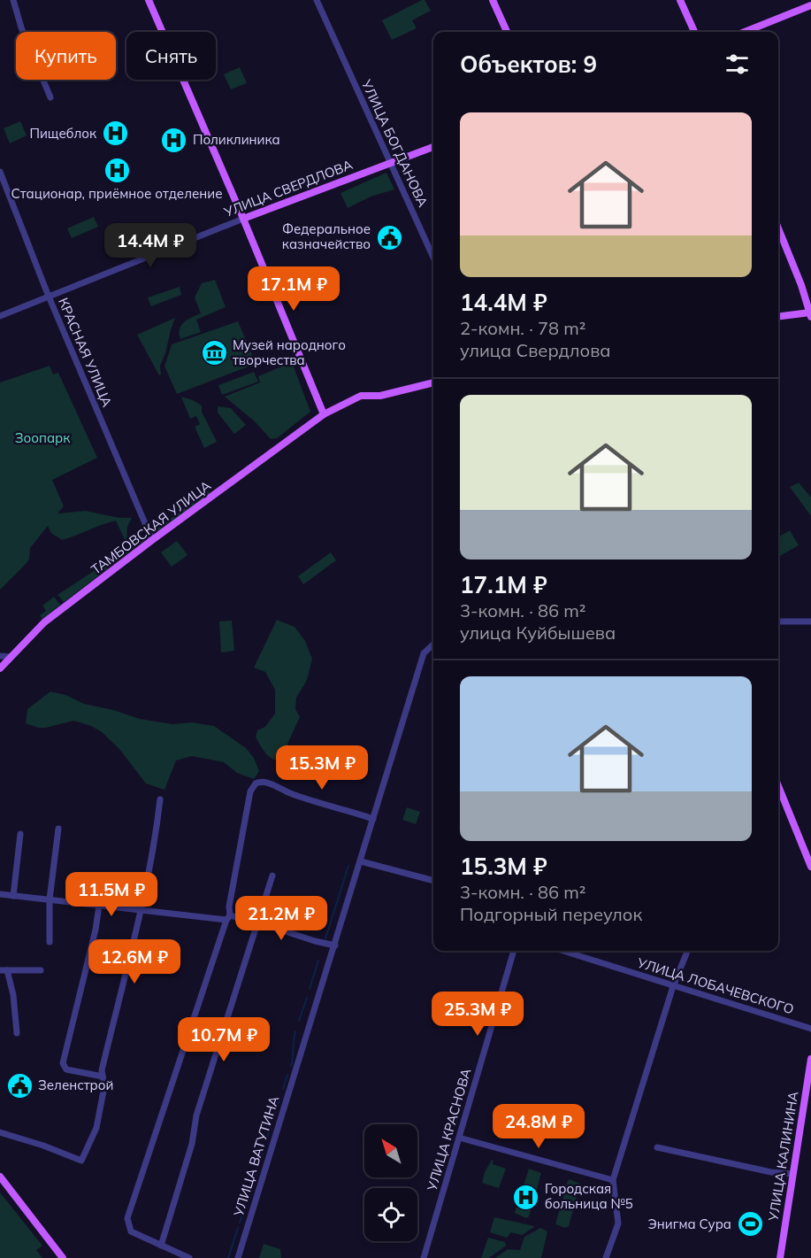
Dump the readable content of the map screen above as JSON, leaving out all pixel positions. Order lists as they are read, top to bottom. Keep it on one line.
{"streets":{"main road":["УЛИЦА СВЕРДЛОВА","ТАМБОВСКАЯ УЛИЦА","УЛИЦА КАЛИНИНА"],"street":["УЛИЦА БОГДАНОВА","КРАСНАЯ УЛИЦА","УЛИЦА ЛОБАЧЕВСКОГО","УЛИЦА КРАСНОВА","УЛИЦА ВАТУТИНА"]},"crossings":[["УЛИЦА БОГДАНОВА","УЛИЦА СВЕРДЛОВА"],["УЛИЦА СВЕРДЛОВА","КРАСНАЯ УЛИЦА"],["КРАСНАЯ УЛИЦА","ТАМБОВСКАЯ УЛИЦА"]],"parks":["Зоопарк"],"places":{"hospital":["Пищеблок","Поликлиника","Стационар, приёмное отделение","Городская больница №5"],"public building":["Федеральное казначейство","Зеленстрой"],"museum":["Музей народного творчества"],"sports":["Энигма Сура"]},"north":"top left","page":{"chip":["Купить","Снять"],"heading":"Объектов: 9","list":[{"name":"14.4M ₽","note":"2-комн. · 78 m² · улица Свердлова"},{"name":"17.1M ₽","note":"3-комн. · 86 m² · улица Куйбышева"},{"name":"15.3M ₽","note":"3-комн. · 86 m² · Подгорный переулок"}],"price":["14.4M ₽","17.1M ₽","15.3M ₽","11.5M ₽","21.2M ₽","12.6M ₽","25.3M ₽","10.7M ₽","24.8M ₽"]}}
